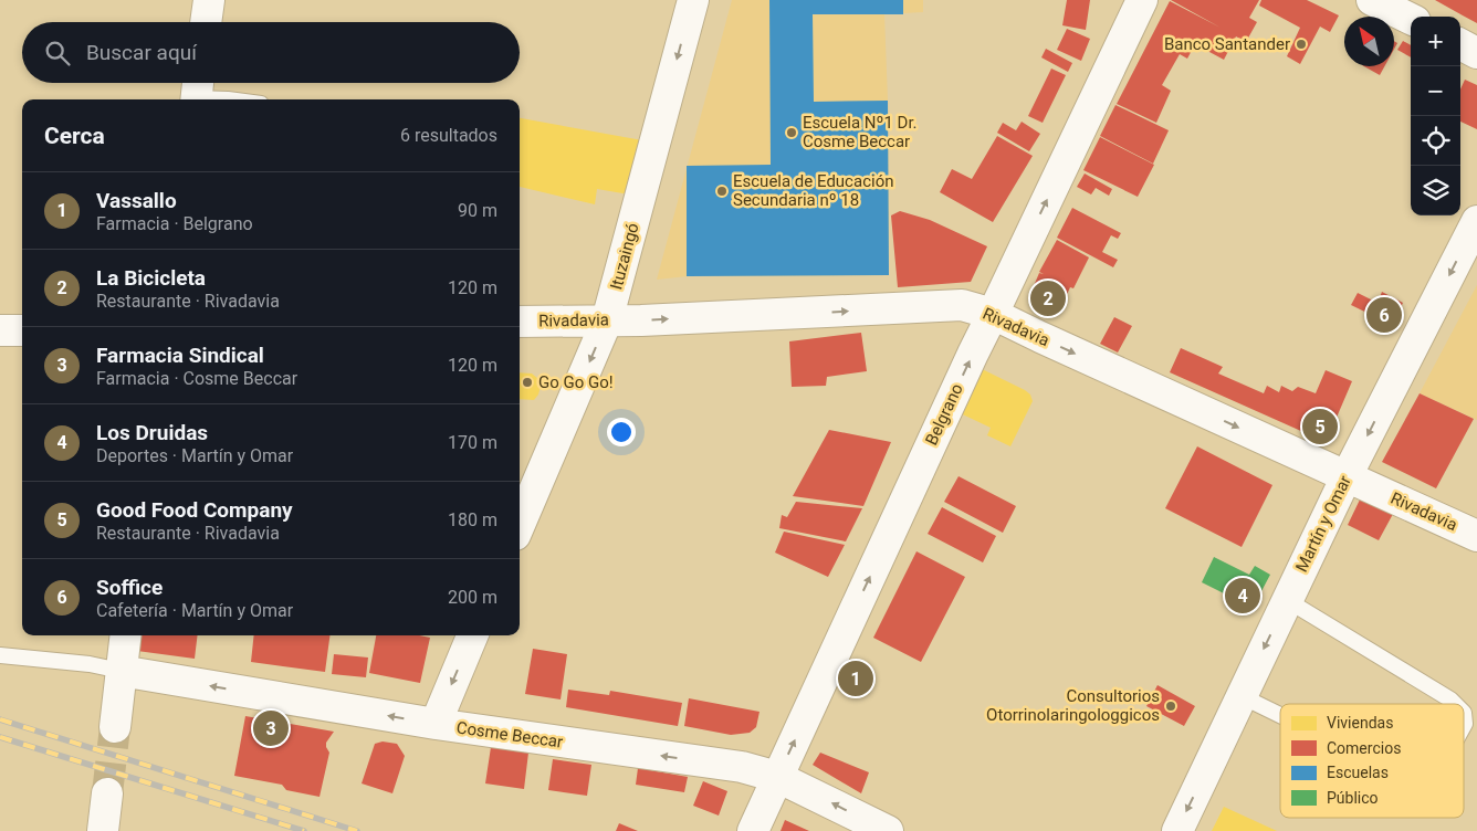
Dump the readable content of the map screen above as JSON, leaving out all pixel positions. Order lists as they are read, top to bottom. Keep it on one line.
{"streets":{"street":["Ituzaingó","Rivadavia","Belgrano","Martín y Omar","Cosme Beccar"]},"crossings":[["Ituzaingó","Rivadavia"],["Rivadavia","Belgrano"],["Rivadavia","Martín y Omar"],["Belgrano","Cosme Beccar"]],"one_way":["Ituzaingó","Rivadavia","Belgrano","Martín y Omar","Cosme Beccar"],"places":["Banco Santander","Escuela Nº1 Dr. Cosme Beccar","Escuela de Educación Secundaria nº 18","Go Go Go!","Consultorios Otorrinolaringologgicos"],"legend":["Viviendas","Comercios","Escuelas","Público"],"north":"top left","page":{"map_buttons":["+","−"],"search":"Buscar aquí","heading":["Cerca","6 resultados"],"list":[{"mark":"1","name":"Vassallo","note":"Farmacia · Belgrano","value":"90 m"},{"mark":"2","name":"La Bicicleta","note":"Restaurante · Rivadavia","value":"120 m"},{"mark":"3","name":"Farmacia Sindical","note":"Farmacia · Cosme Beccar","value":"120 m"},{"mark":"4","name":"Los Druidas","note":"Deportes · Martín y Omar","value":"170 m"},{"mark":"5","name":"Good Food Company","note":"Restaurante · Rivadavia","value":"180 m"},{"mark":"6","name":"Soffice","note":"Cafetería · Martín y Omar","value":"200 m"}],"pins":["2","6","5","4","1","3"]}}
